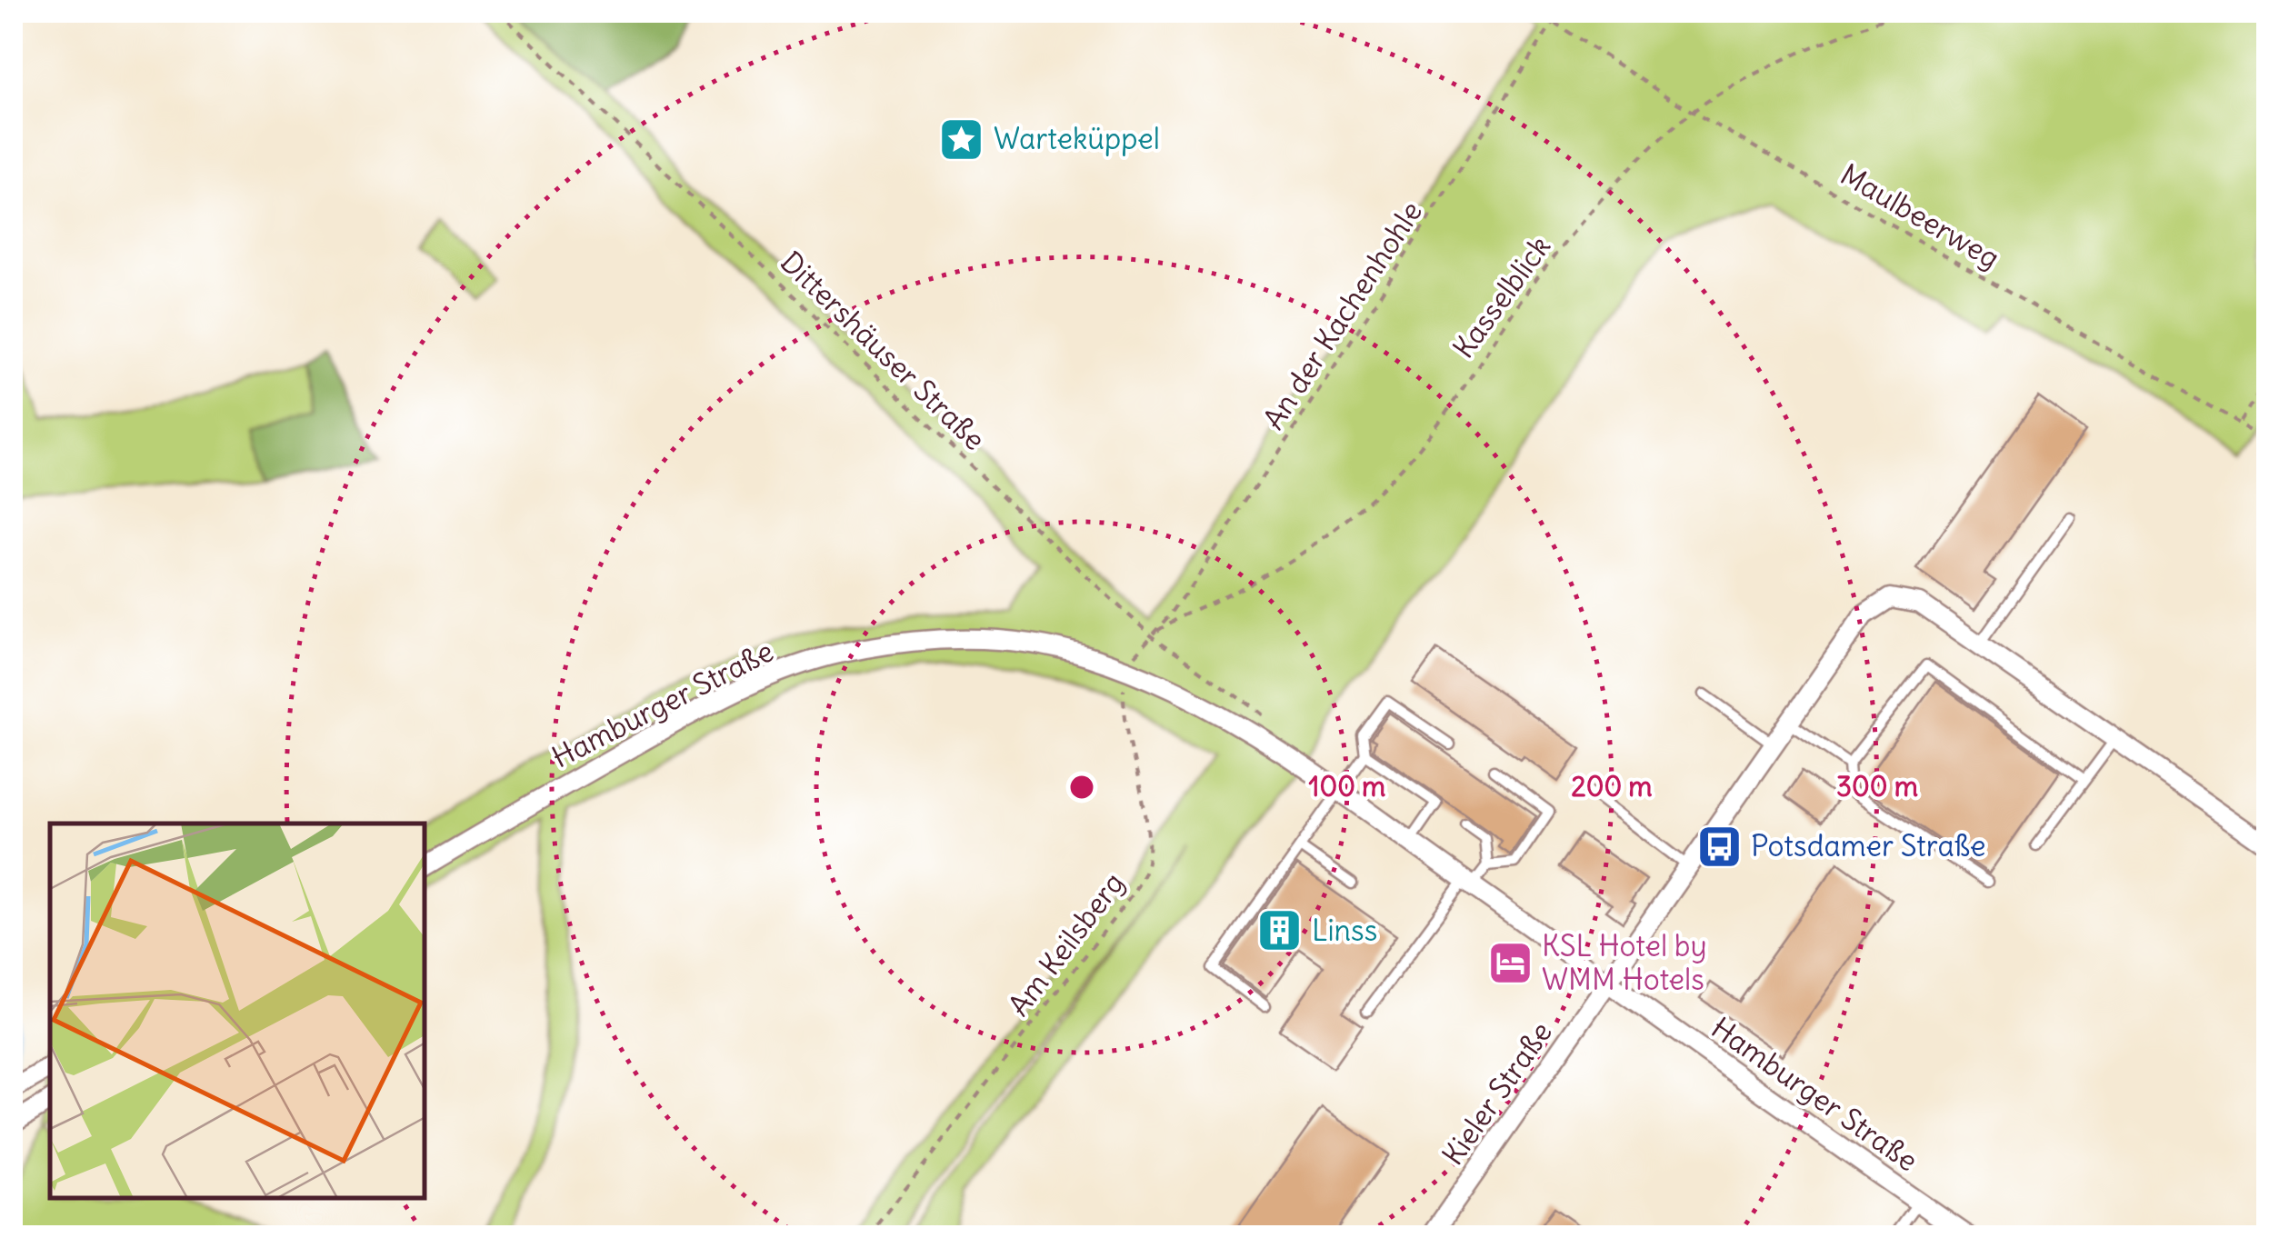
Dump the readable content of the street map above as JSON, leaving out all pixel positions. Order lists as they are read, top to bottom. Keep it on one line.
{"streets":{"street":["Hamburger Straße","Kieler Straße"],"path":["Maulbeerweg","Kasselblick","An der Kachenhohle","Dittershäuser Straße","Am Keilsberg"]},"crossings":[["Maulbeerweg","Kasselblick"],["Maulbeerweg","An der Kachenhohle"],["Kasselblick","An der Kachenhohle"],["Kasselblick","Dittershäuser Straße"],["An der Kachenhohle","Dittershäuser Straße"],["Hamburger Straße","Am Keilsberg"],["Hamburger Straße","Kieler Straße"]],"places":{"place":["Warteküppel"],"bus stop":["Potsdamer Straße"],"building":["Linss"],"hotel":["KSL Hotel by WMM Hotels"]},"rings":["100 m","200 m","300 m"]}
